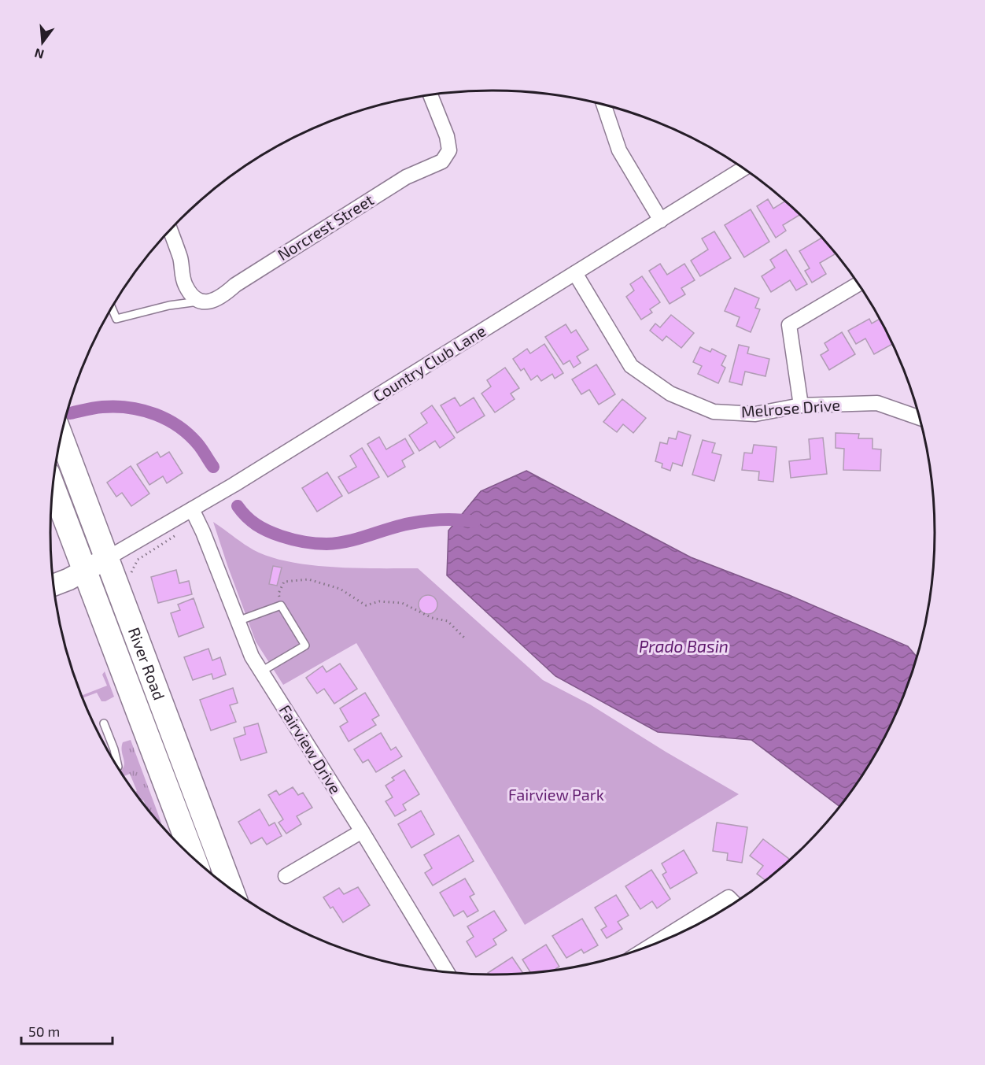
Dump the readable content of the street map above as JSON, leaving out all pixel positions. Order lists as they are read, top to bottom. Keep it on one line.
{"streets":{"main road":["River Road"],"street":["Norcrest Street","Country Club Lane","Melrose Drive","Fairview Drive"]},"crossings":[["Country Club Lane","Melrose Drive"],["Country Club Lane","River Road"],["Country Club Lane","Fairview Drive"]],"water":["Prado Basin"],"parks":["Fairview Park"],"scale_bar":"50 m","north":"bottom"}
